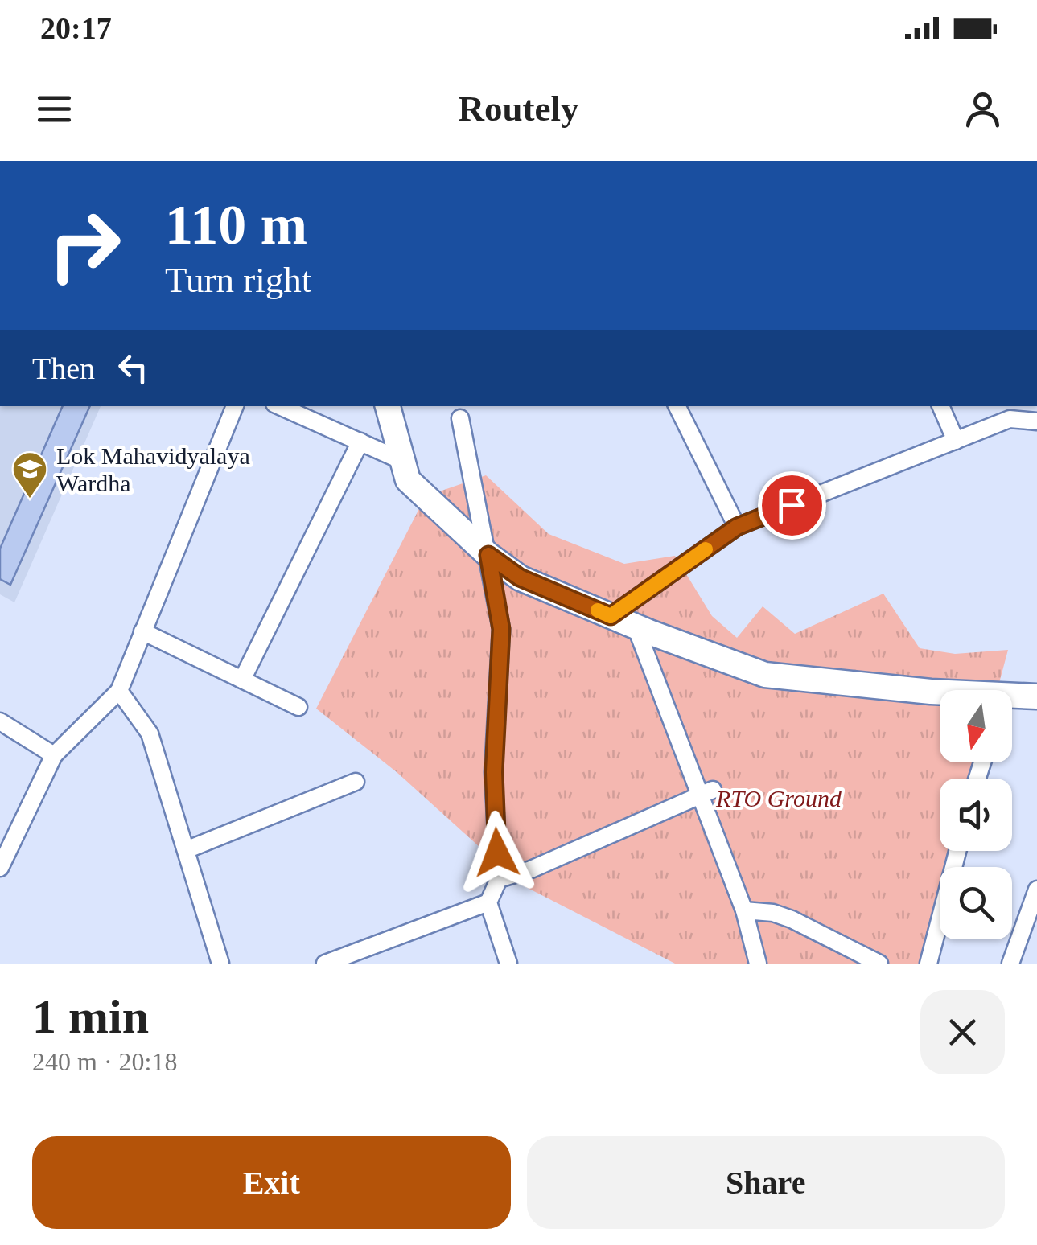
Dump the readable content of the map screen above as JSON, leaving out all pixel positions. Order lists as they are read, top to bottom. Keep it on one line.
{"parks":["RTO Ground"],"places":{"school or university":["Lok Mahavidyalaya Wardha"]},"north":"bottom","page":{"status":"20:17","header":"Routely","turn":["110 m","Turn right"],"then":"Then","heading":["1 min","240 m · 20:18"],"buttons":["Exit","Share"]}}
